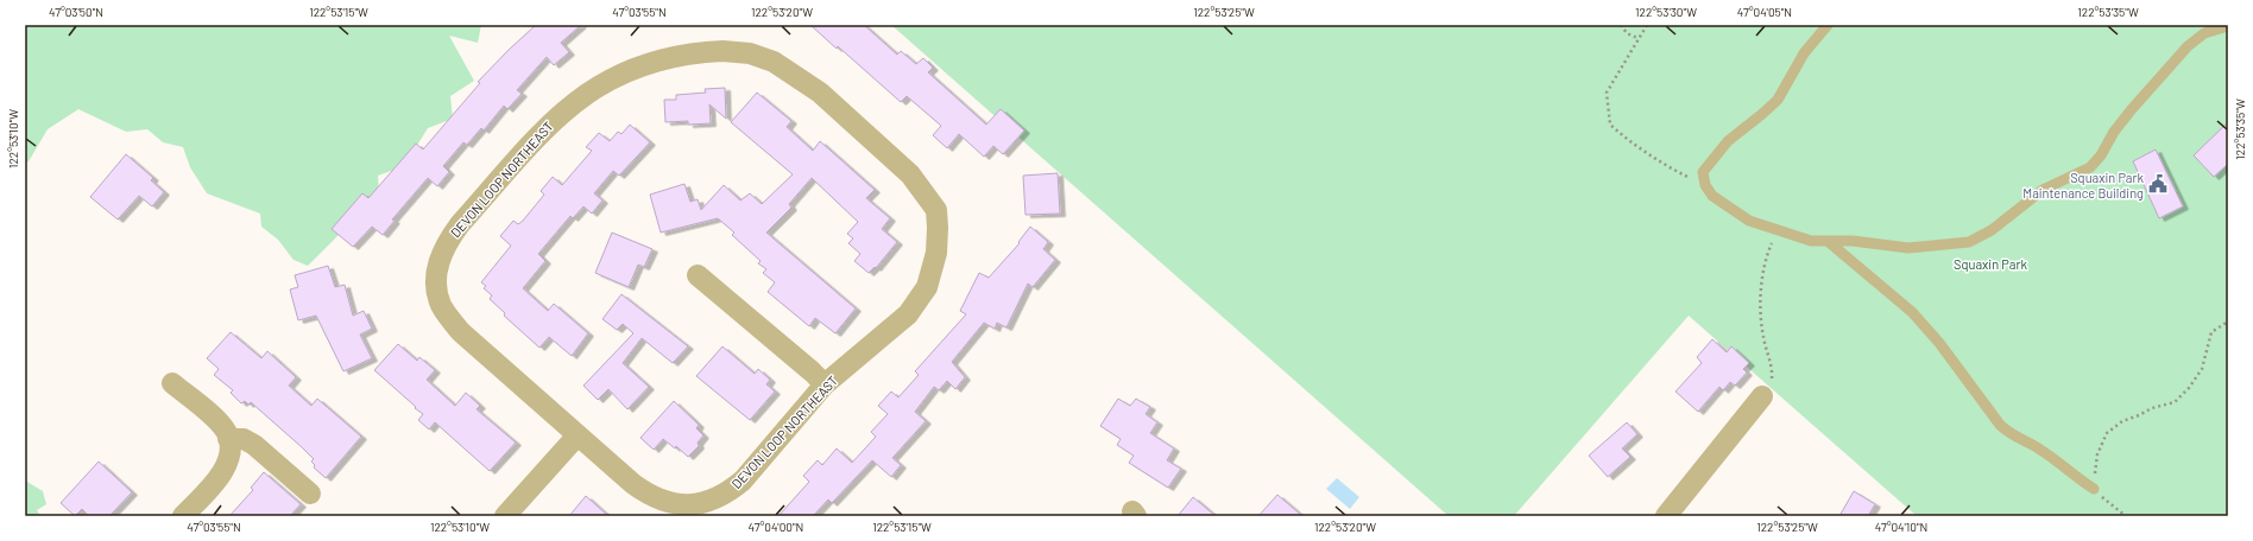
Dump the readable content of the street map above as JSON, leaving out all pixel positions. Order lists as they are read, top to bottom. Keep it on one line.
{"streets":{"street":["DEVON LOOP NORTHEAST"]},"parks":["Squaxin Park"],"places":{"public building":["Squaxin Park Maintenance Building"]},"coordinates":["47°03'50\"N","122°53'15\"W","47°03'55\"N","122°53'20\"W","122°53'25\"W","122°53'30\"W","47°04'05\"N","122°53'35\"W","122°53'10\"W","47°04'00\"N","47°04'10\"N"]}
